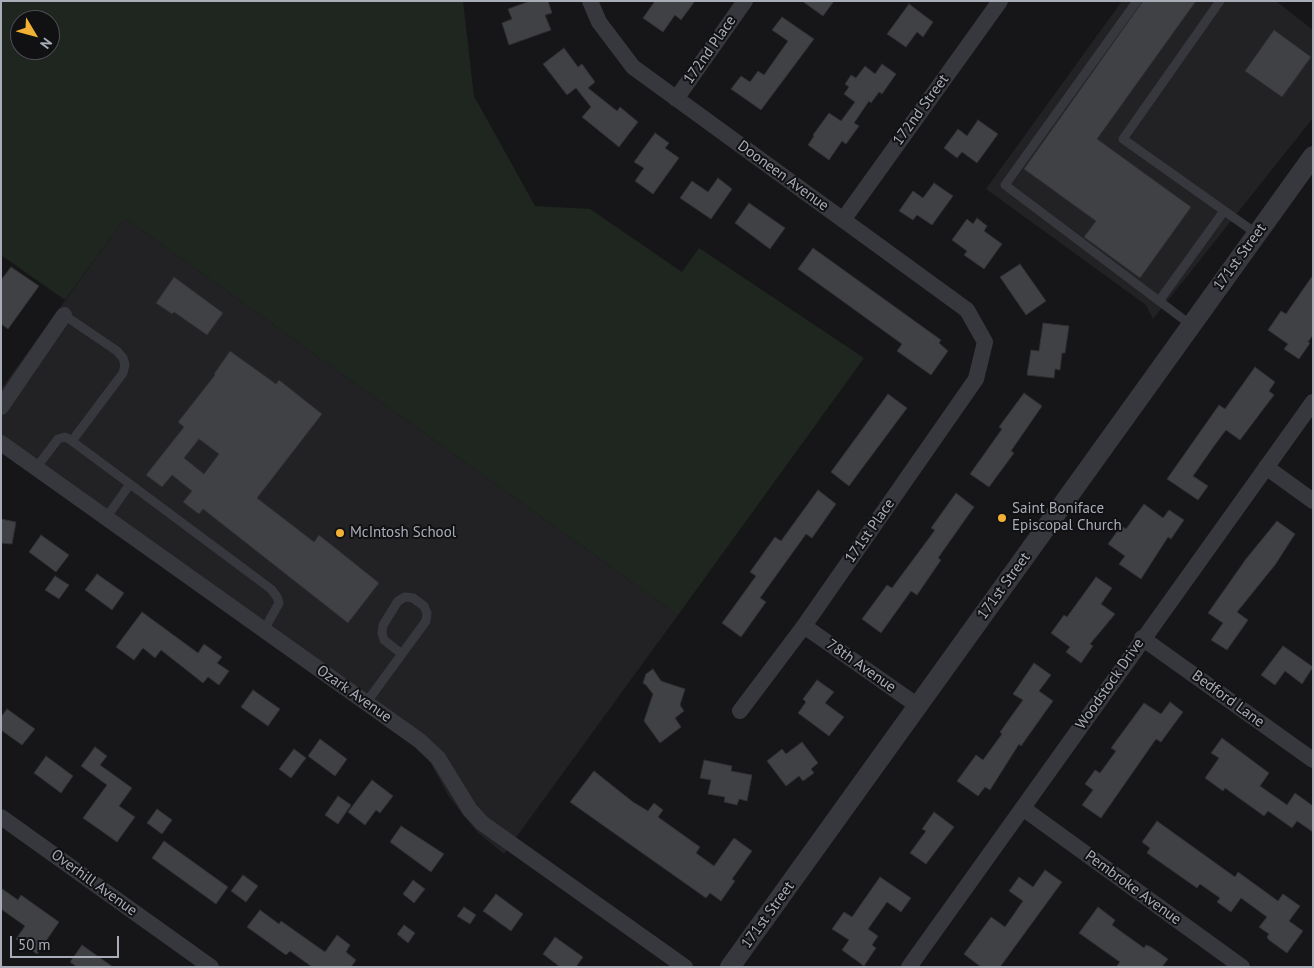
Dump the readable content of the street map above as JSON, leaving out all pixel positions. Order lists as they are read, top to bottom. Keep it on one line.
{"streets":{"street":["172nd Place","172nd Street","Dooneen Avenue","171st Street","171st Place","78th Avenue","Woodstock Drive","Ozark Avenue","Bedford Lane","Overhill Avenue","Pembroke Avenue"]},"crossings":[["172nd Place","Dooneen Avenue"],["172nd Street","Dooneen Avenue"],["Dooneen Avenue","171st Place"],["171st Street","78th Avenue"],["171st Place","78th Avenue"],["Woodstock Drive","Bedford Lane"],["Woodstock Drive","Pembroke Avenue"]],"places":["Saint Boniface Episcopal Church","McIntosh School"],"scale_bar":"50 m","north":"bottom right"}
